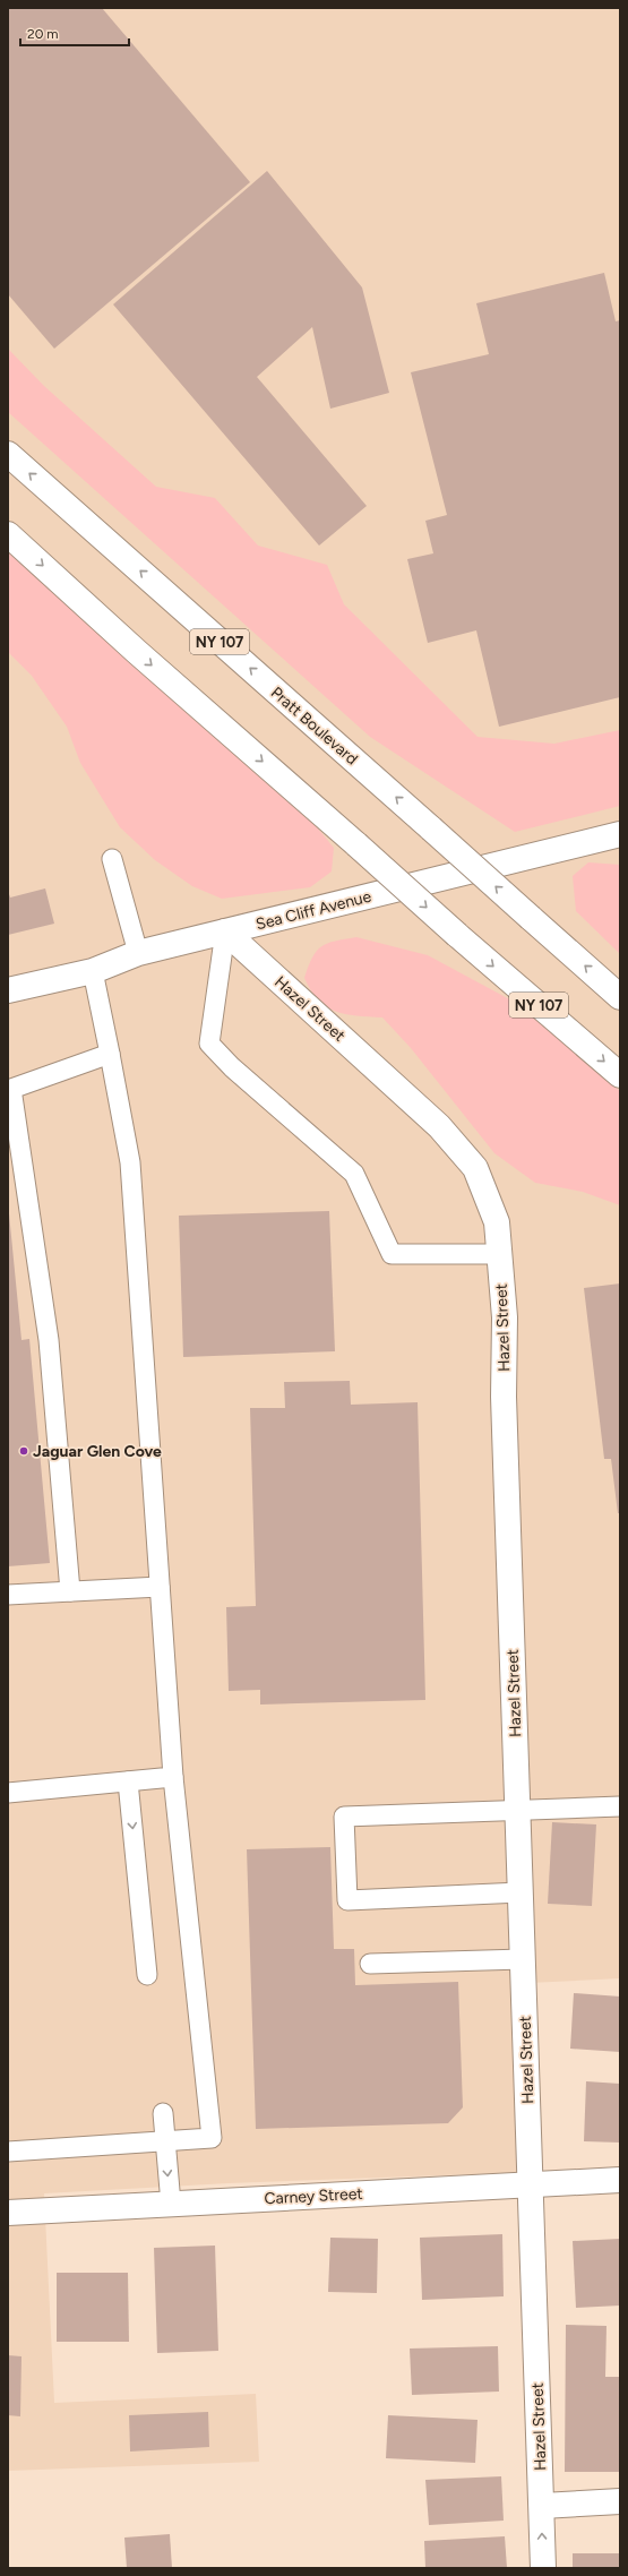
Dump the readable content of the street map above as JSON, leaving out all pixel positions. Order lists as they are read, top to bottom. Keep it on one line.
{"streets":{"street":["NY 107","Pratt Boulevard","Sea Cliff Avenue","Hazel Street","Carney Street"]},"crossings":[["Sea Cliff Avenue","Hazel Street"],["Hazel Street","Carney Street"]],"places":["Jaguar Glen Cove"],"scale_bar":"20 m"}
